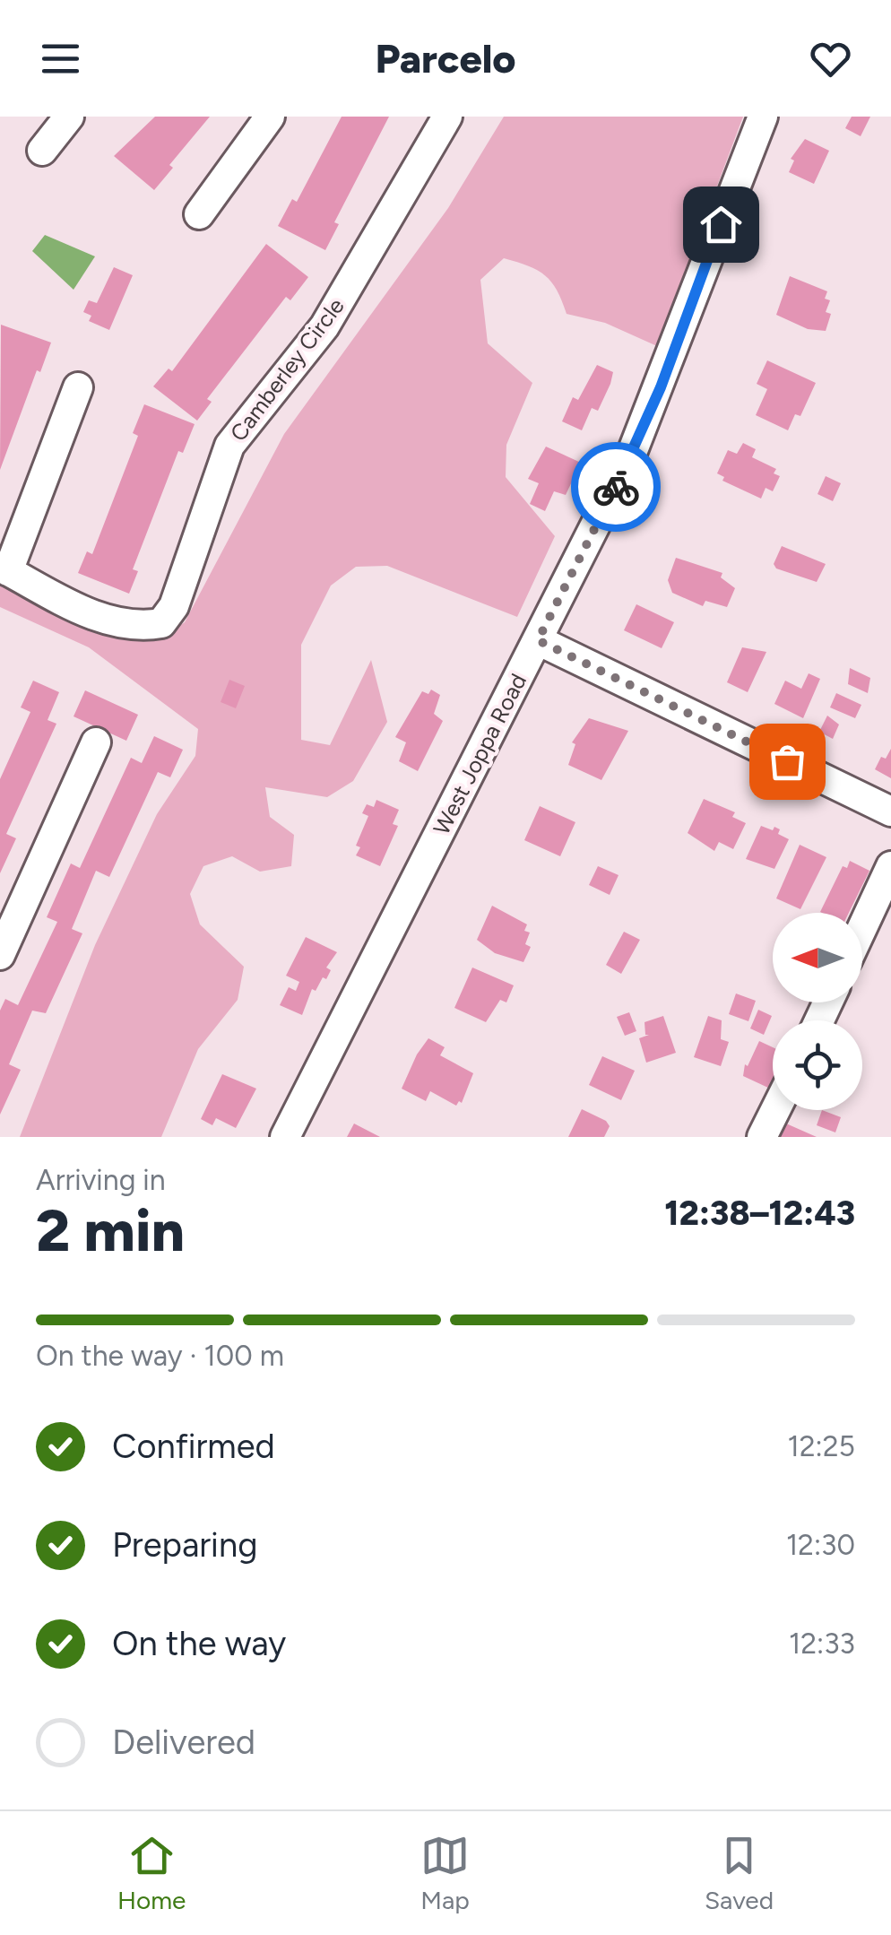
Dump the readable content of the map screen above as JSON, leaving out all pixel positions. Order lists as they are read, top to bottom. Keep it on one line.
{"streets":{"street":["Camberley Circle","West Joppa Road"]},"north":"left","page":{"header":"Parcelo","heading":["2 min","Arriving in","12:38–12:43"],"bar":"On the way · 100 m","list":[["Confirmed","12:25"],["Preparing","12:30"],["On the way","12:33"],"Delivered"],"tabs":["Home","Map","Saved"]}}
